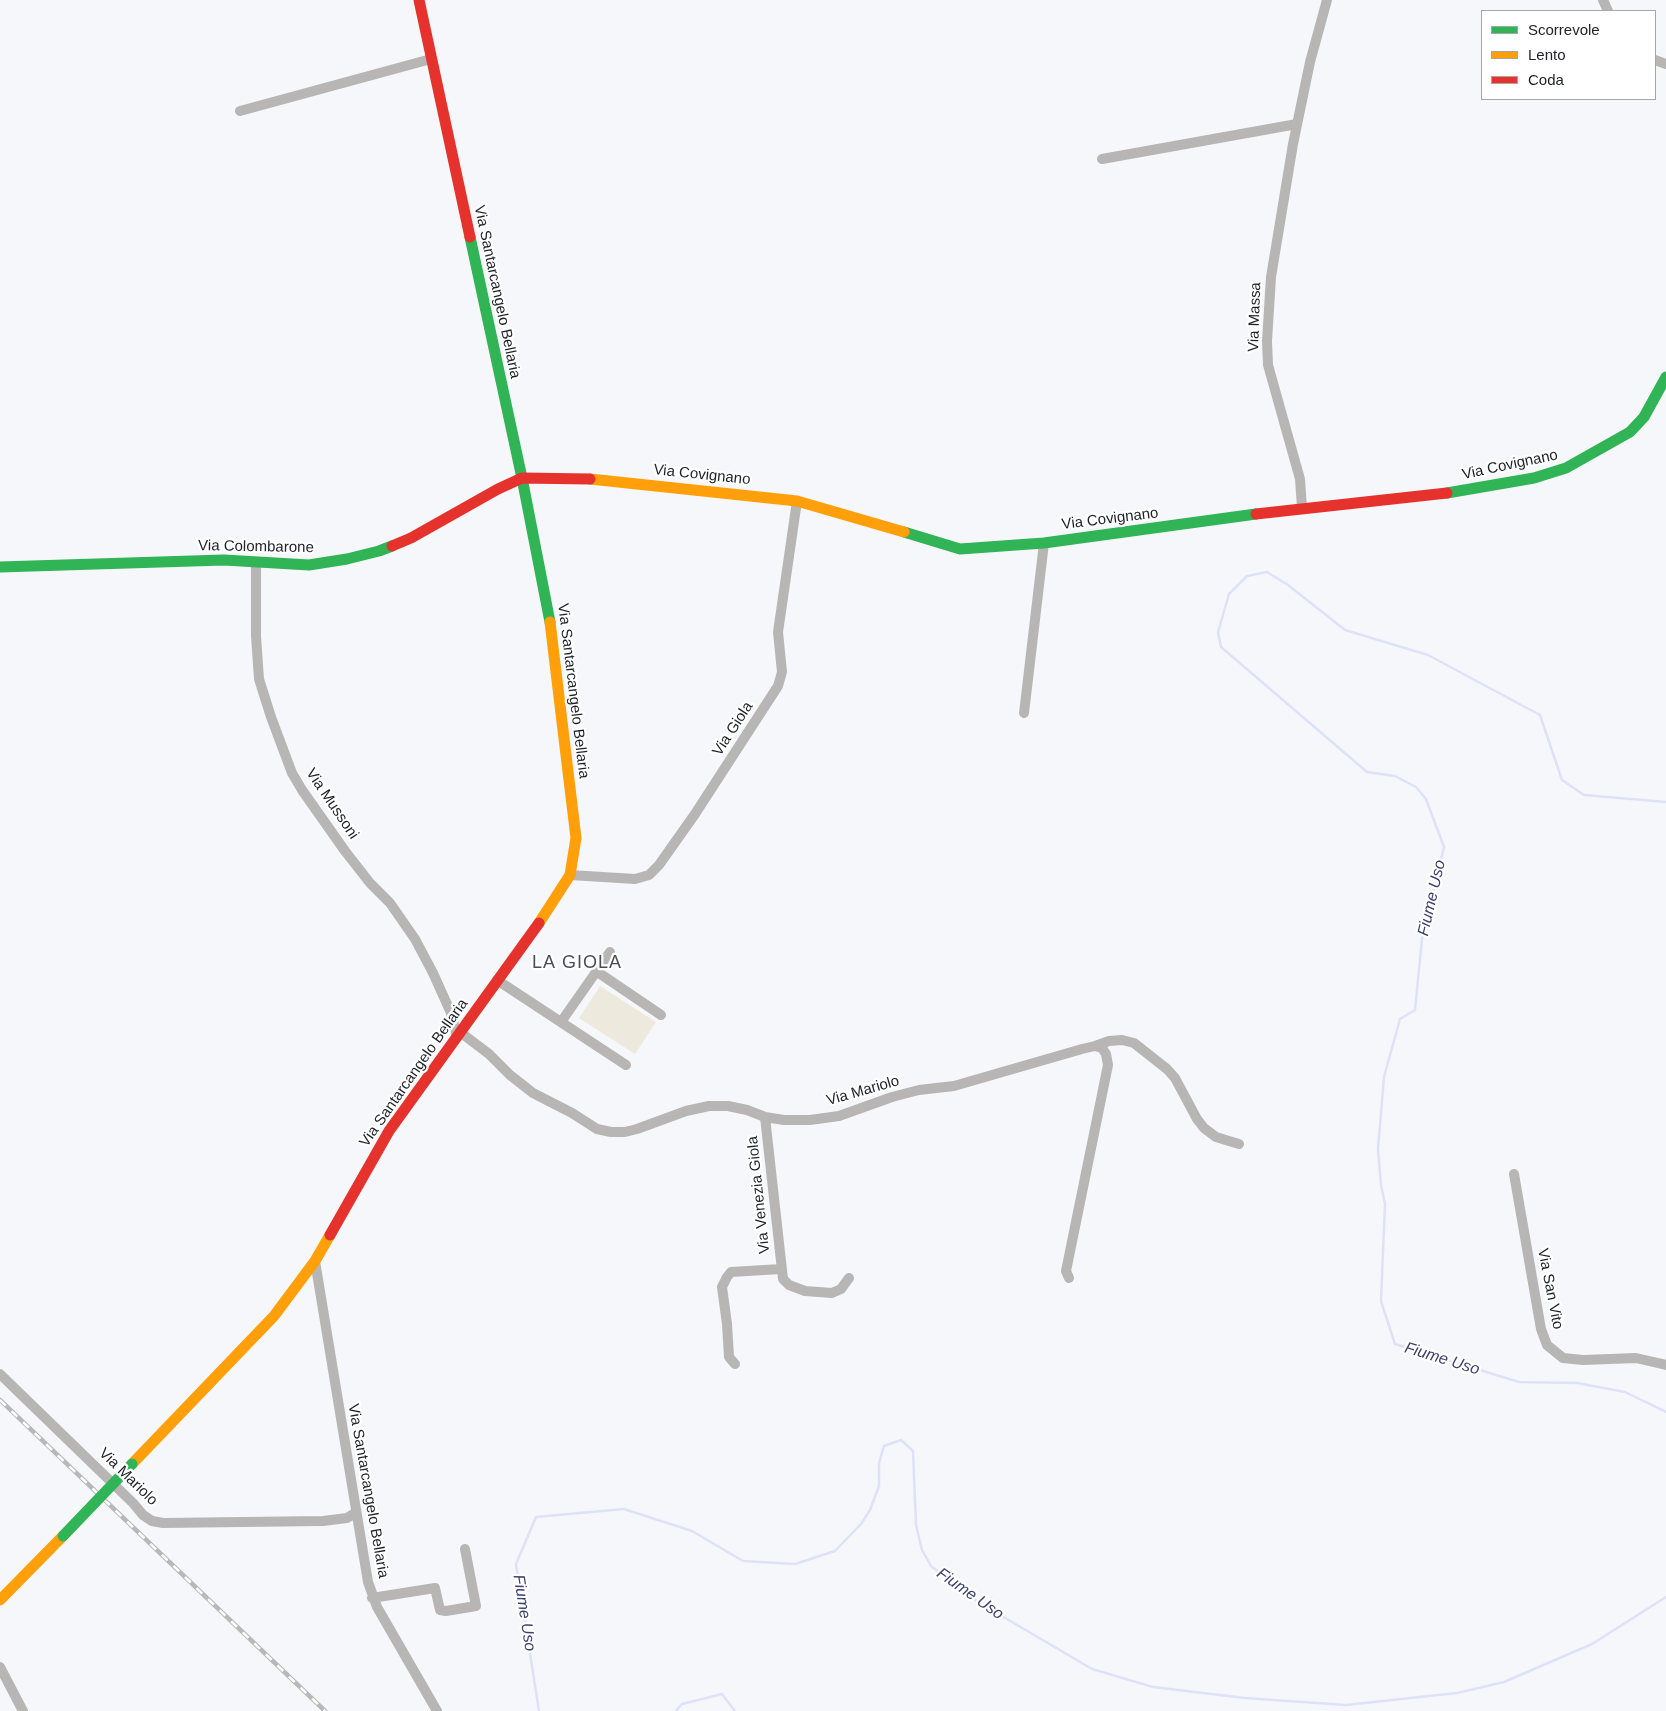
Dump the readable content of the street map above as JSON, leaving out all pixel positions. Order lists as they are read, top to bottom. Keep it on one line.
{"streets":{"street":["Via Santarcangelo Bellaria","Via Massa","Via Covignano","Via Colombarone","Via Giola","Via Mussoni","Via Mariolo","Via Venezia Giola","Via San Vito"]},"crossings":[["Via Santarcangelo Bellaria","Via Covignano"],["Via Santarcangelo Bellaria","Via Colombarone"],["Via Santarcangelo Bellaria","Via Giola"],["Via Santarcangelo Bellaria","Via Mussoni"],["Via Santarcangelo Bellaria","Via Mariolo"],["Via Massa","Via Covignano"],["Via Covignano","Via Colombarone"],["Via Covignano","Via Giola"],["Via Colombarone","Via Mussoni"],["Via Mussoni","Via Mariolo"],["Via Mariolo","Via Venezia Giola"]],"districts":["LA GIOLA"],"water":["Fiume Uso"],"legend":["Scorrevole","Lento","Coda"]}
